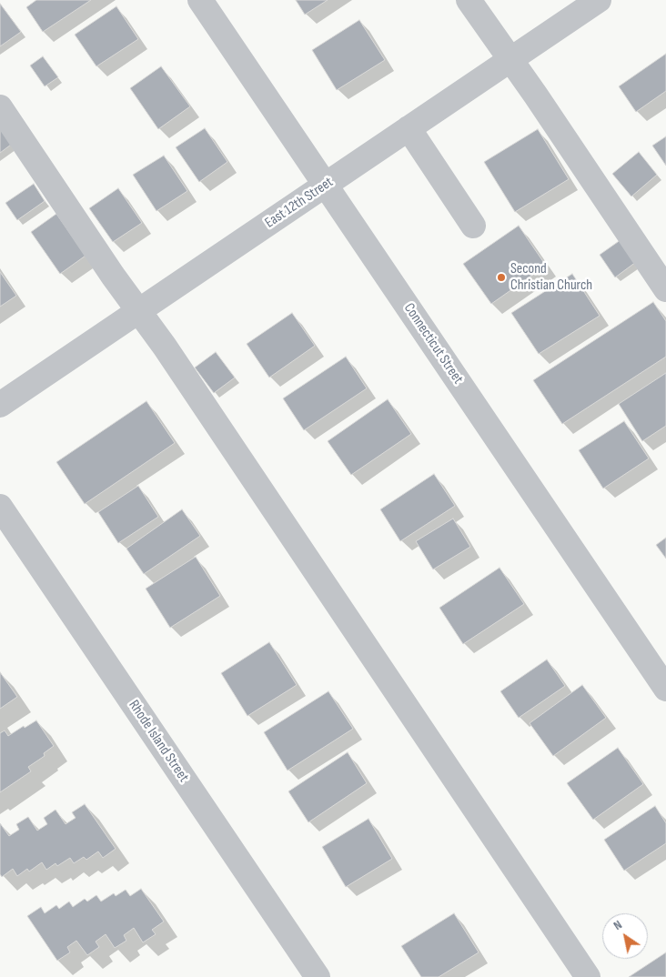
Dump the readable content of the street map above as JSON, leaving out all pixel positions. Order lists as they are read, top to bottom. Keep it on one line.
{"streets":{"street":["East 12th Street","Connecticut Street","Rhode Island Street"]},"crossings":[["East 12th Street","Connecticut Street"]],"places":["Second Christian Church"],"north":"top left"}
